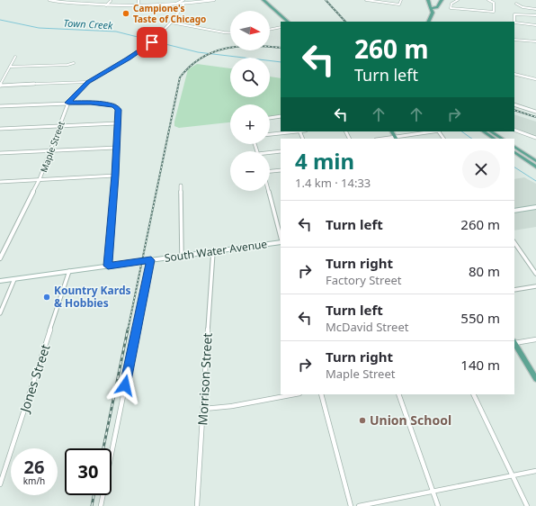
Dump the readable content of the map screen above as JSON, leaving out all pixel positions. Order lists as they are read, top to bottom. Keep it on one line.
{"streets":{"main road":["South Water Avenue"],"street":["Maple Street","Jones Street","Morrison Street"]},"crossings":[["South Water Avenue","Jones Street"],["South Water Avenue","Morrison Street"]],"water":["Town Creek"],"places":["Campione's Taste of Chicago","Kountry Kards & Hobbies","Union School"],"north":"right","page":{"map_buttons":["+","−"],"turn":["260 m","Turn left"],"heading":["4 min","1.4 km · 14:33"],"list":[{"name":"Turn left","value":"260 m"},{"name":"Turn right","note":"Factory Street","value":"80 m"},{"name":"Turn left","note":"McDavid Street","value":"550 m"},{"name":"Turn right","note":"Maple Street","value":"140 m"}],"speed":"26 km/h","limit":"30"}}
